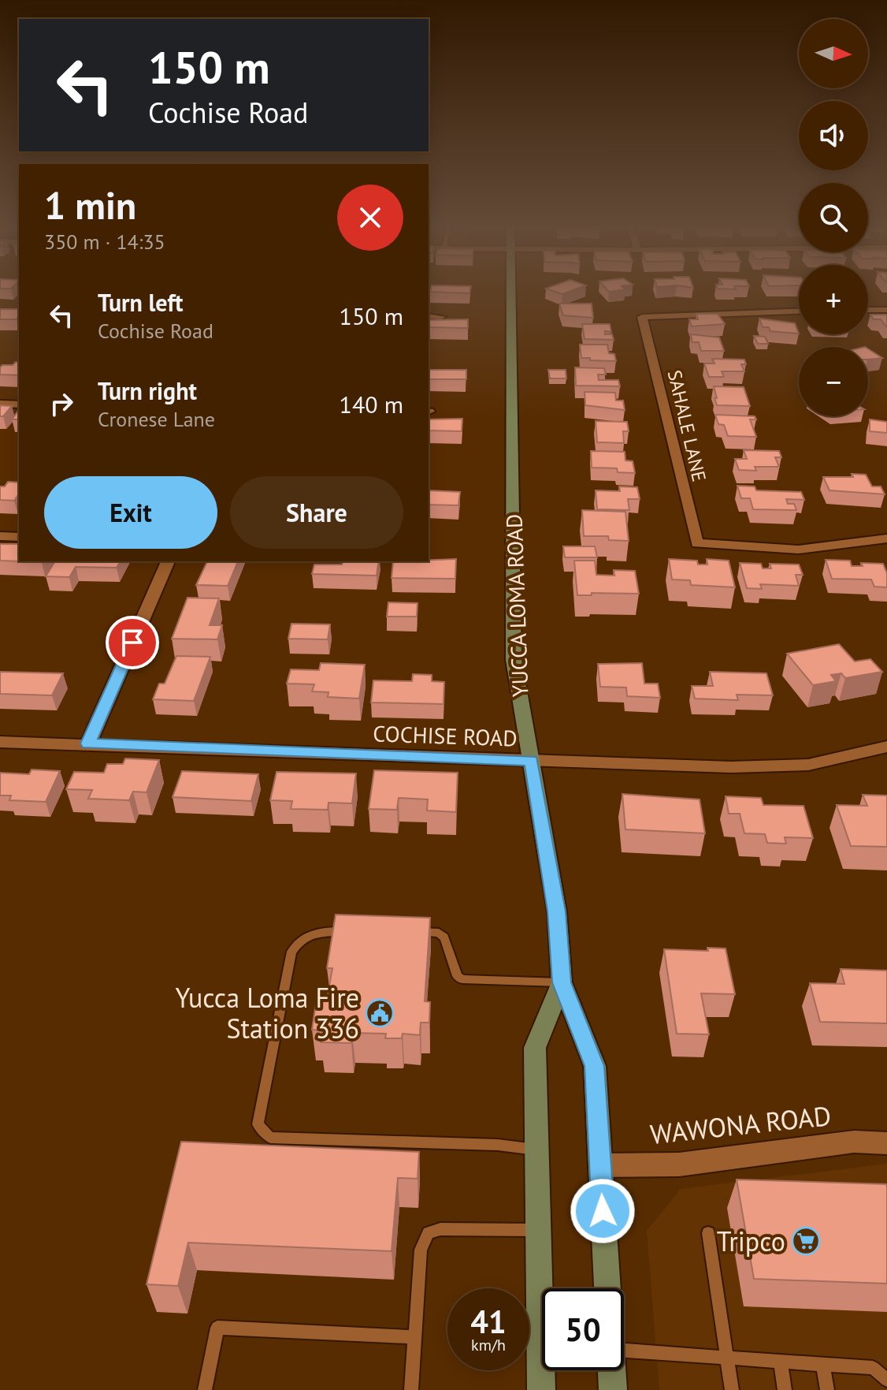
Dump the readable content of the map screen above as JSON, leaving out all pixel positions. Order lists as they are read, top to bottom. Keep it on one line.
{"streets":{"main road":["YUCCA LOMA ROAD"],"street":["SAHALE LANE","COCHISE ROAD","WAWONA ROAD"]},"crossings":[["YUCCA LOMA ROAD","COCHISE ROAD"],["YUCCA LOMA ROAD","WAWONA ROAD"]],"places":{"public building":["Yucca Loma Fire Station 336"],"supermarket":["Tripco"]},"north":"right","page":{"map_buttons":["+","−"],"turn":["150 m","Cochise Road"],"heading":["1 min","350 m · 14:35"],"list":[{"name":"Turn left","note":"Cochise Road","value":"150 m"},{"name":"Turn right","note":"Cronese Lane","value":"140 m"}],"buttons":["Exit","Share"],"speed":"41 km/h","limit":"50"}}
